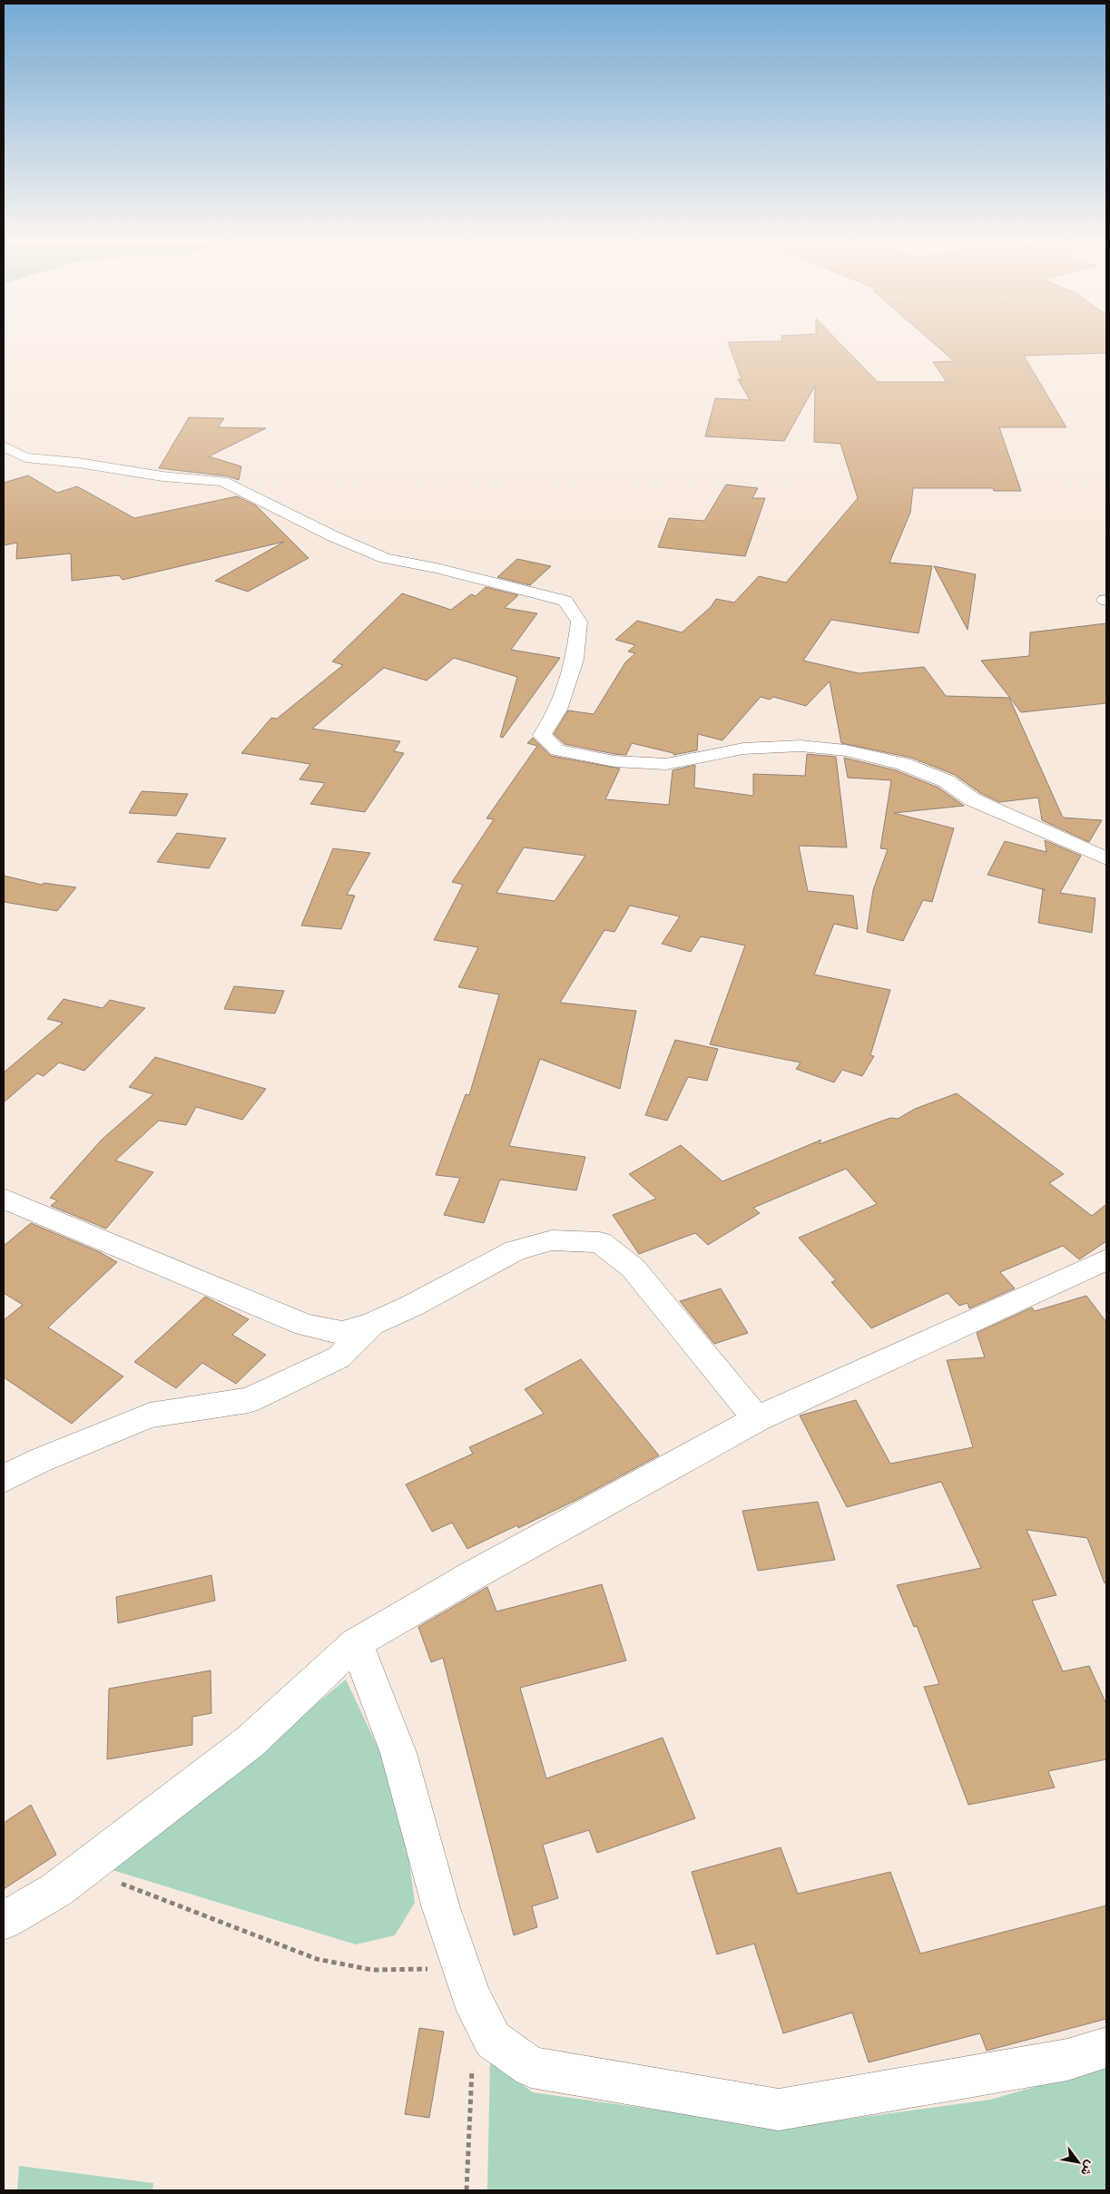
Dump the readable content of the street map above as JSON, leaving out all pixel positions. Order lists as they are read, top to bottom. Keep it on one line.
{"north":"bottom right"}
